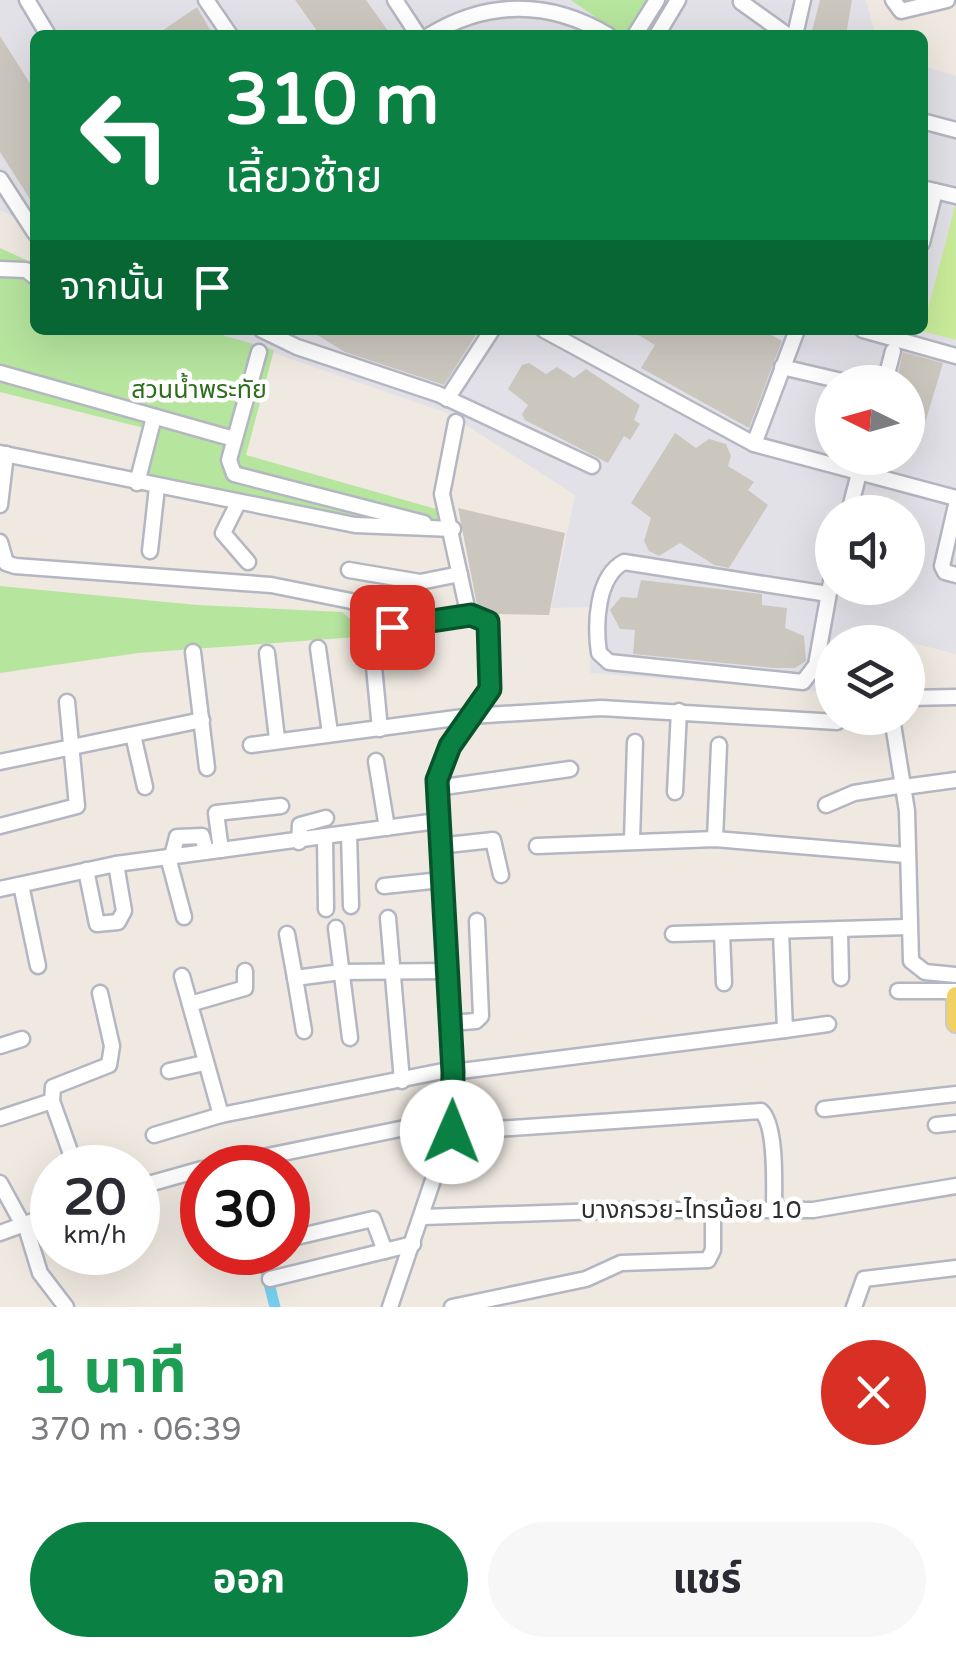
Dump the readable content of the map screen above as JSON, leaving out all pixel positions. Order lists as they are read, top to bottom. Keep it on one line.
{"streets":{"street":["บางกรวย-ไทรน้อย 10"]},"parks":["สวนน้ำพระทัย"],"north":"left","page":{"turn":["310 m","เลี้ยวซ้าย"],"then":"จากนั้น","speed":"20 km/h","limit":"30","heading":["1 นาที","370 m · 06:39"],"buttons":["ออก","แชร์"]}}
